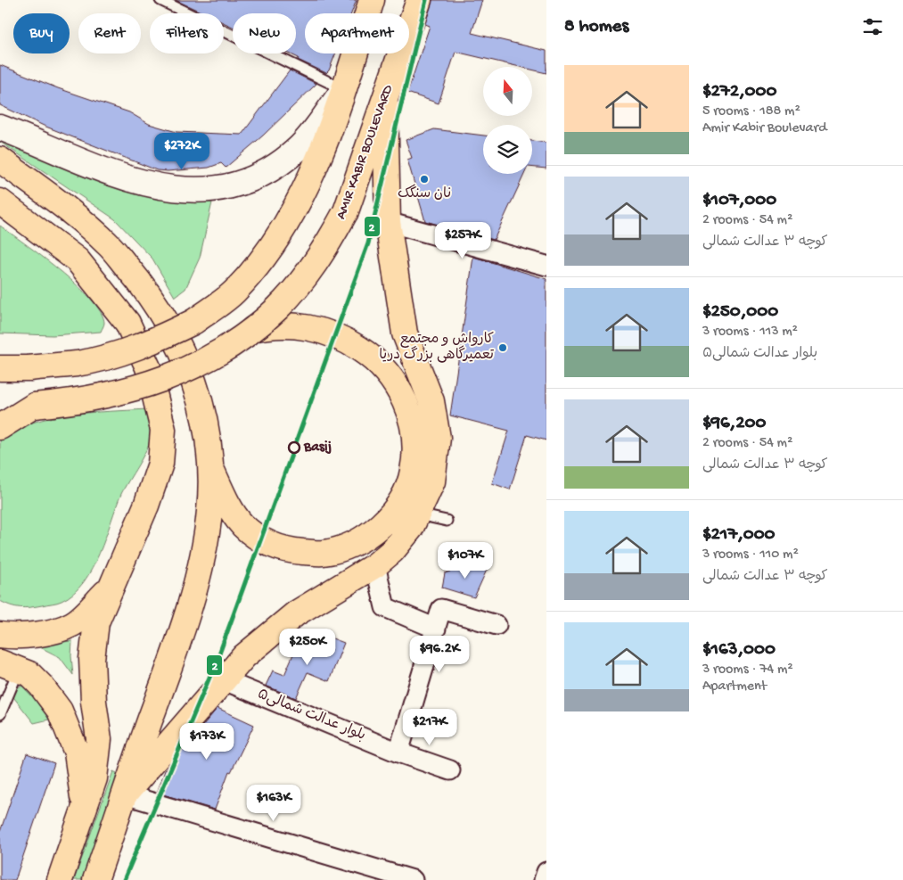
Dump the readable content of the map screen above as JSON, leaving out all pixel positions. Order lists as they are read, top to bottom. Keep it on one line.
{"streets":{"main road":["AMIR KABIR BOULEVARD"],"street":["بلوار عدالت شمالی۵"]},"places":["نان سنگک","کارواش و مجتمع تعمیرگاهی بزرگ دریا","Basij"],"lines":["metro line 2"],"north":"top","page":{"heading":"8 homes","chip":["Buy","Rent","Filters","New","Apartment"],"list":[{"name":"$272,000","note":"5 rooms · 188 m² · Amir Kabir Boulevard"},{"name":"$107,000","note":"2 rooms · 54 m² · کوچه ۳ عدالت شمالی"},{"name":"$250,000","note":"3 rooms · 113 m² · بلوار عدالت شمالی۵"},{"name":"$96,200","note":"2 rooms · 54 m² · کوچه ۳ عدالت شمالی"},{"name":"$217,000","note":"3 rooms · 110 m² · کوچه ۳ عدالت شمالی"},{"name":"$163,000","note":"3 rooms · 74 m² · Apartment"}],"price":["$272K","$257K","$107K","$250K","$96.2K","$217K","$173K","$163K"]}}
